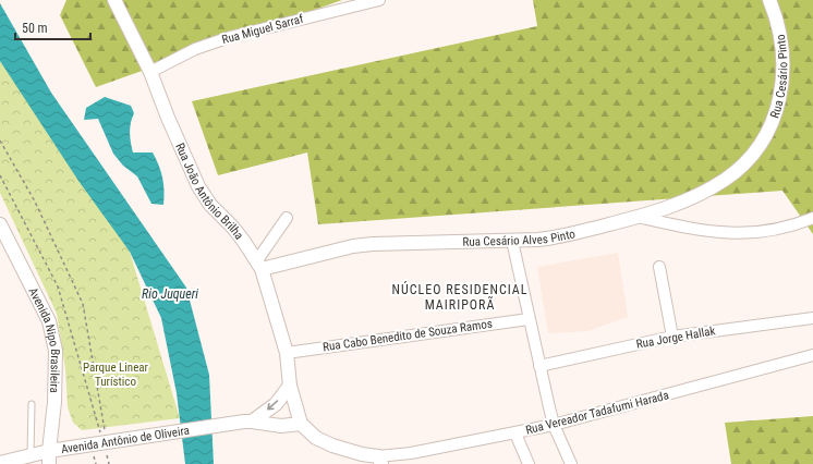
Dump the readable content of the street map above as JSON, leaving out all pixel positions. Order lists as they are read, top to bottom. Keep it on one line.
{"streets":{"street":["Rua Miguel Sarraf","Rua Cesário Pinto","Rua João Antônio Brilha","Rua Cesário Alves Pinto","Rua Cabo Benedito de Souza Ramos","Rua Jorge Hallak","Avenida Nipo Brasileira","Rua Vereador Tadafumi Harada","Avenida Antônio de Oliveira"]},"crossings":[["Rua Miguel Sarraf","Rua João Antônio Brilha"],["Rua Cesário Pinto","Rua Cesário Alves Pinto"],["Rua João Antônio Brilha","Rua Cesário Alves Pinto"],["Rua João Antônio Brilha","Rua Cabo Benedito de Souza Ramos"],["Rua João Antônio Brilha","Avenida Antônio de Oliveira"],["Avenida Nipo Brasileira","Avenida Antônio de Oliveira"]],"districts":["NÚCLEO RESIDENCIAL MAIRIPORÃ"],"water":["Rio Juqueri"],"parks":["Parque Linear Turístico"],"scale_bar":"50 m"}
